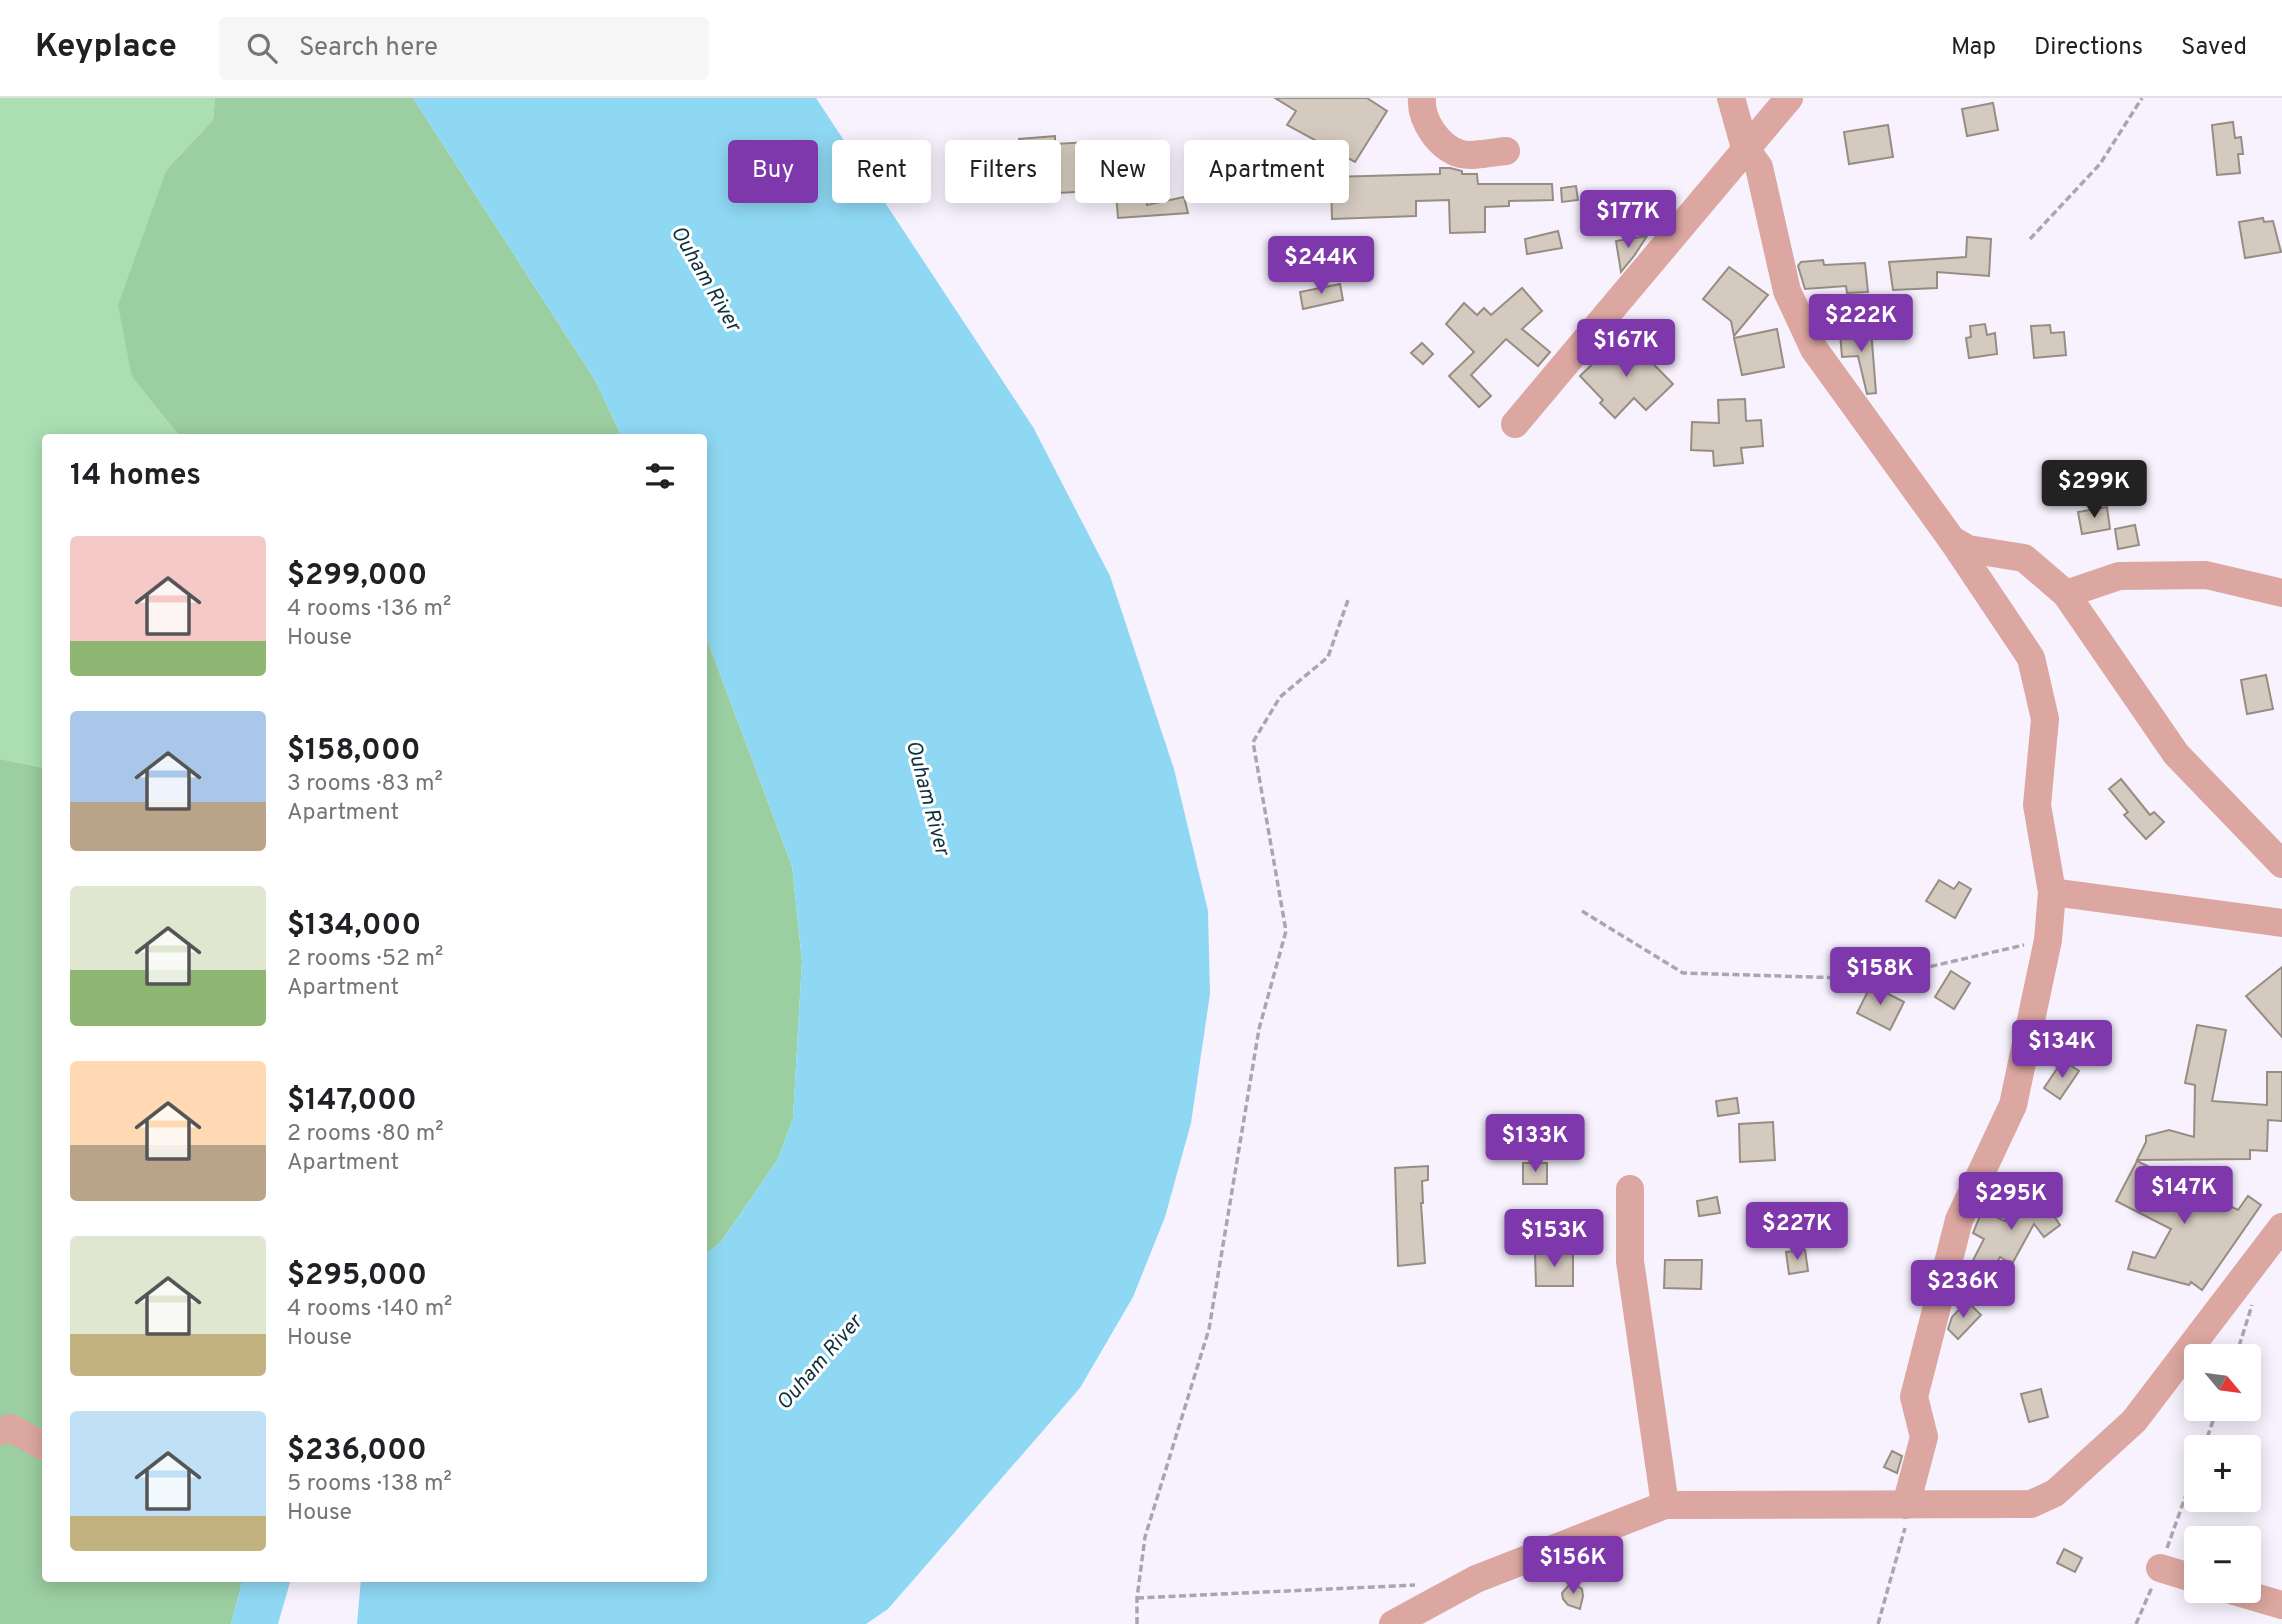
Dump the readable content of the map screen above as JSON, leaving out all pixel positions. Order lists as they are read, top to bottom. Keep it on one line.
{"water":["Ouham River"],"north":"bottom right","page":{"header":"Keyplace","search":"Search here","nav":["Map","Directions","Saved"],"chip":["Buy","Rent","Filters","New","Apartment"],"price":["$177K","$244K","$222K","$167K","$299K","$158K","$134K","$133K","$147K","$295K","$227K","$153K","$236K","$156K"],"heading":"14 homes","list":[{"name":"$299,000","note":"4 rooms · 136 m² · House"},{"name":"$158,000","note":"3 rooms · 83 m² · Apartment"},{"name":"$134,000","note":"2 rooms · 52 m² · Apartment"},{"name":"$147,000","note":"2 rooms · 80 m² · Apartment"},{"name":"$295,000","note":"4 rooms · 140 m² · House"},{"name":"$236,000","note":"5 rooms · 138 m² · House"}],"map_buttons":["+","−"]}}
